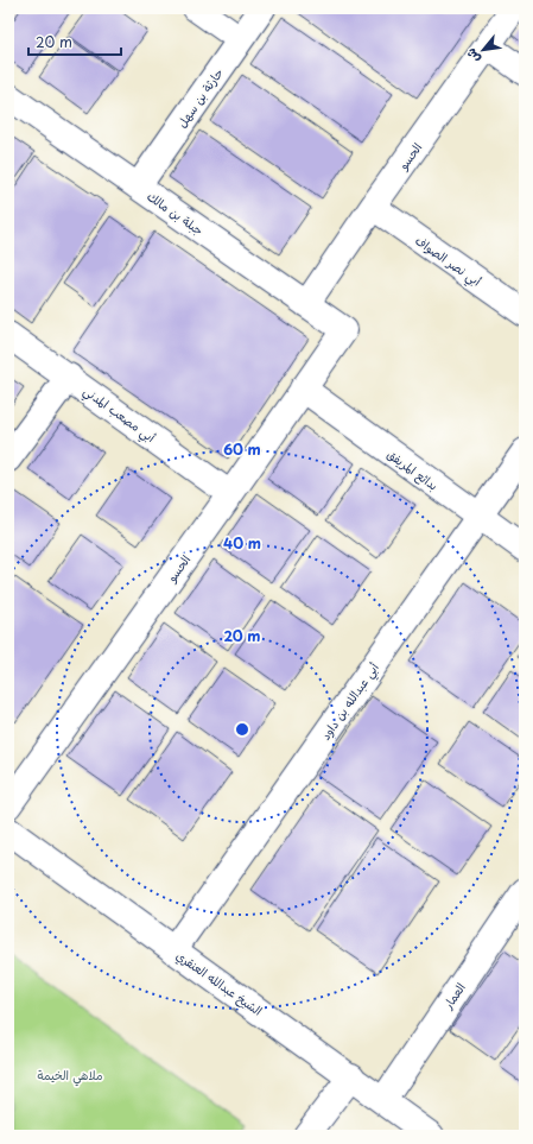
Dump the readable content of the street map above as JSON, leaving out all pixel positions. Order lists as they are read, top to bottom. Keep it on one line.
{"streets":{"street":["حارثة بن سهل","الحسو","جبلة بن مالك","أبي نصر الصواف","أبي مصعب المدني","بدائع المريفق","أبي عبدالله بن داود","الشيخ عبدالله العنقري","العمار"]},"crossings":[["حارثة بن سهل","جبلة بن مالك"],["الحسو","جبلة بن مالك"],["الحسو","أبي نصر الصواف"],["الحسو","أبي مصعب المدني"],["الحسو","بدائع المريفق"],["بدائع المريفق","أبي عبدالله بن داود"],["أبي عبدالله بن داود","الشيخ عبدالله العنقري"],["الشيخ عبدالله العنقري","العمار"]],"parks":["ملاهي الخيمة"],"scale_bar":"20 m","north":"bottom left","rings":["60 m","40 m","20 m"]}
